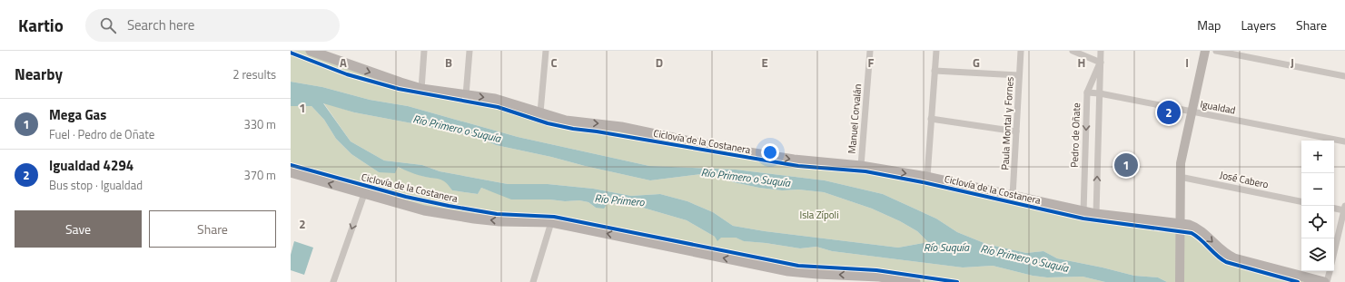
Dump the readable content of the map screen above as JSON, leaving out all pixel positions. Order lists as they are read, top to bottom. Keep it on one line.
{"streets":{"street":["Igualdad","Manuel Corvalán","Paula Montal y Fornes","Pedro de Oñate","José Cabero"],"cycle path":["Ciclovía de la Costanera"]},"crossings":[["Igualdad","Pedro de Oñate"]],"water":["Río Primero o Suquía","Río Primero","Río Suquía"],"parks":["Isla Zípoli"],"page":{"header":"Kartio","search":"Search here","nav":["Map","Layers","Share"],"heading":["Nearby","2 results"],"list":[{"mark":"1","name":"Mega Gas","note":"Fuel · Pedro de Oñate","value":"330 m"},{"mark":"2","name":"Igualdad 4294","note":"Bus stop · Igualdad","value":"370 m"}],"pins":["2","1"],"map_buttons":["+","−"],"buttons":["Save","Share"]},"grid":{"columns":["A","B","C","D","E","F","G","H","I","J"],"rows":["1","2"]}}
